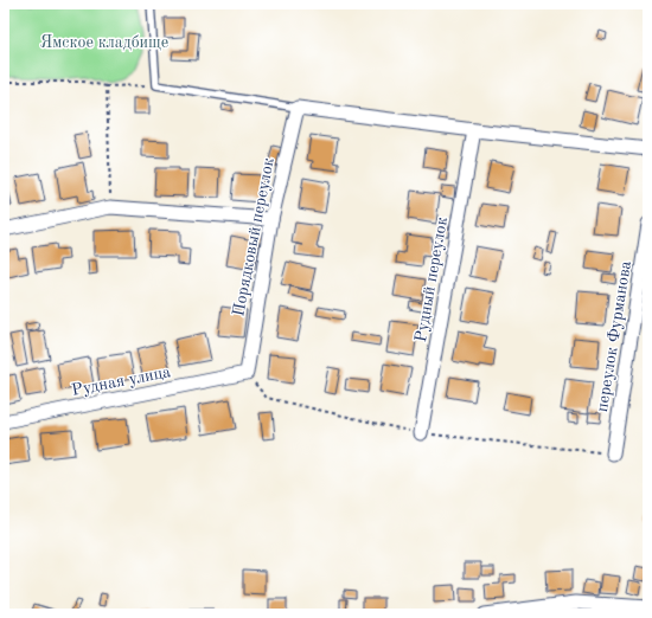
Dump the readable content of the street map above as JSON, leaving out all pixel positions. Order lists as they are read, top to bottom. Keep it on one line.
{"streets":{"street":["Порядковый переулок","Рудный переулок","переулок Фурманова","Рудная улица"]},"crossings":[["Порядковый переулок","Рудная улица"]],"parks":["Ямское кладбище"]}
